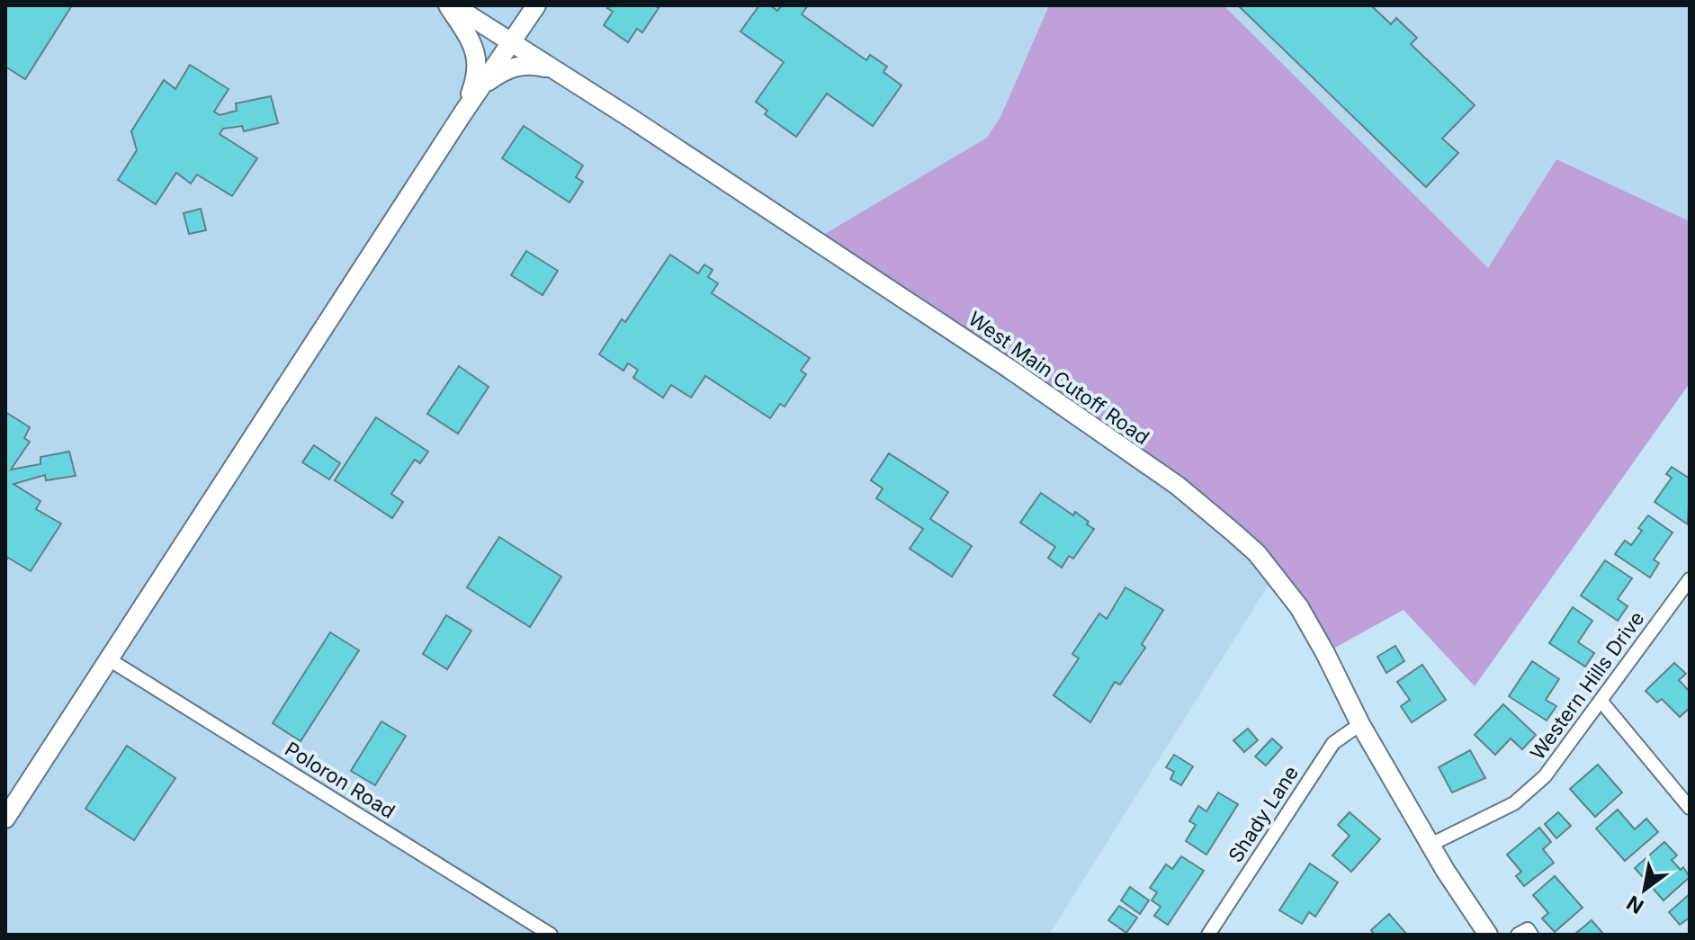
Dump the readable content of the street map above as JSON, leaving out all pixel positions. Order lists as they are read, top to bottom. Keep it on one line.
{"streets":{"main road":["West Main Cutoff Road"],"street":["Western Hills Drive","Poloron Road","Shady Lane"]},"crossings":[["West Main Cutoff Road","Western Hills Drive"],["West Main Cutoff Road","Shady Lane"]],"north":"bottom left"}
